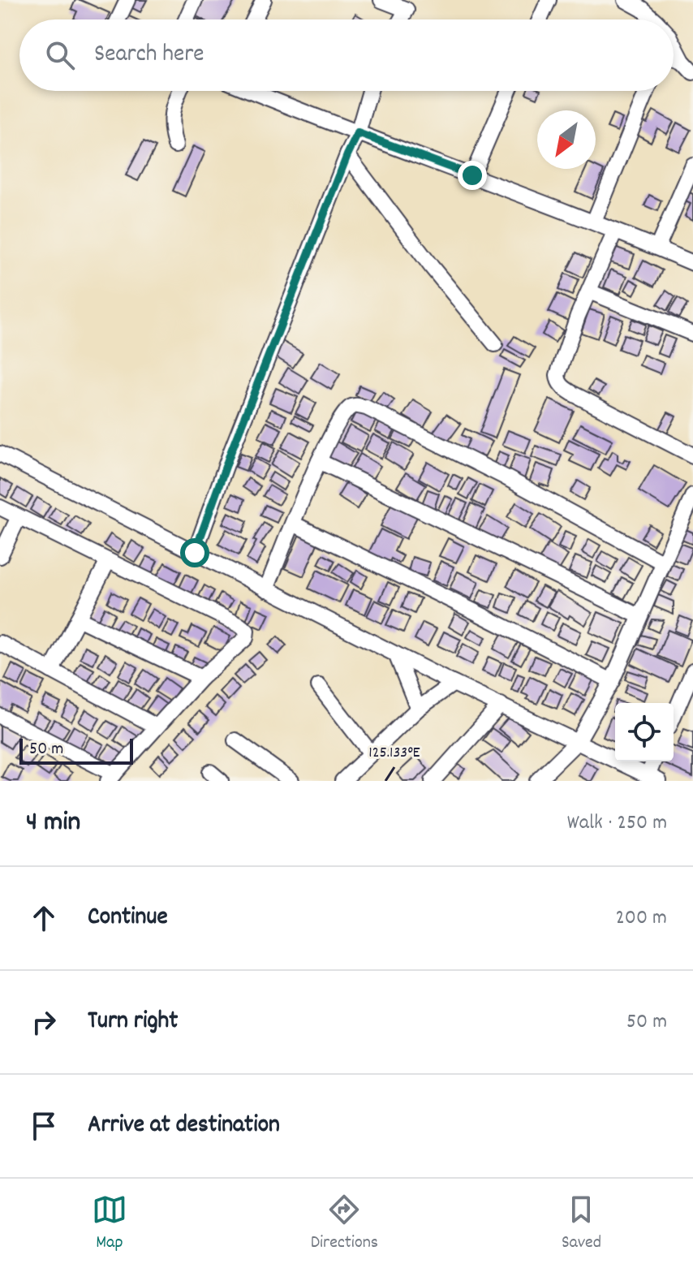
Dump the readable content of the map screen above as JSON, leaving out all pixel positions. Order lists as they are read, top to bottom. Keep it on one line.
{"scale_bar":"50 m","north":"bottom left","page":{"search":"Search here","scale":"50 m","heading":["4 min","Walk · 250 m"],"list":[["Continue","200 m"],["Turn right","50 m"],"Arrive at destination"],"nav":["Map","Directions","Saved"]},"coordinates":["125.133°E"]}
